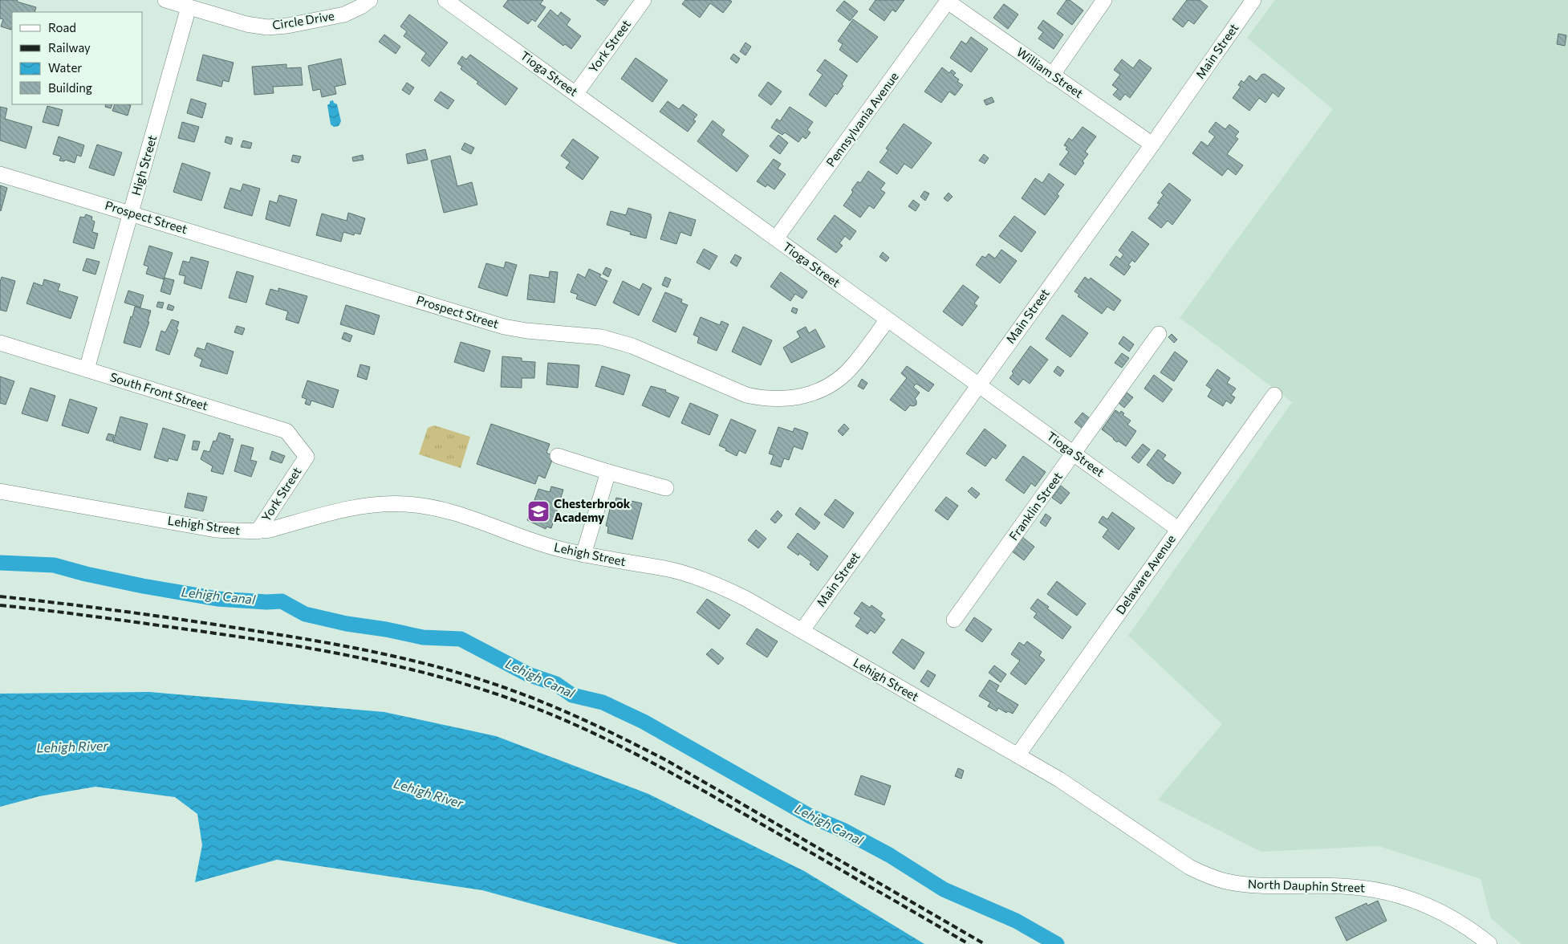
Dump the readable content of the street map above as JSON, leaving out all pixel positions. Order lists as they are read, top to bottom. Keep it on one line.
{"streets":{"street":["Circle Drive","York Street","Main Street","William Street","Tioga Street","Pennsylvania Avenue","High Street","Prospect Street","South Front Street","Franklin Street","Lehigh Street","Delaware Avenue","North Dauphin Street"]},"crossings":[["Circle Drive","High Street"],["York Street","Tioga Street"],["York Street","South Front Street"],["York Street","Lehigh Street"],["Main Street","William Street"],["Main Street","Tioga Street"],["Main Street","Lehigh Street"],["William Street","Pennsylvania Avenue"],["Tioga Street","Pennsylvania Avenue"],["Tioga Street","Prospect Street"],["Tioga Street","Franklin Street"],["Tioga Street","Delaware Avenue"],["High Street","Prospect Street"],["High Street","South Front Street"],["Lehigh Street","Delaware Avenue"],["Lehigh Street","North Dauphin Street"]],"water":["Lehigh Canal","Lehigh River"],"places":{"school or university":["Chesterbrook Academy"]},"legend":["Road","Railway","Water","Building"]}
